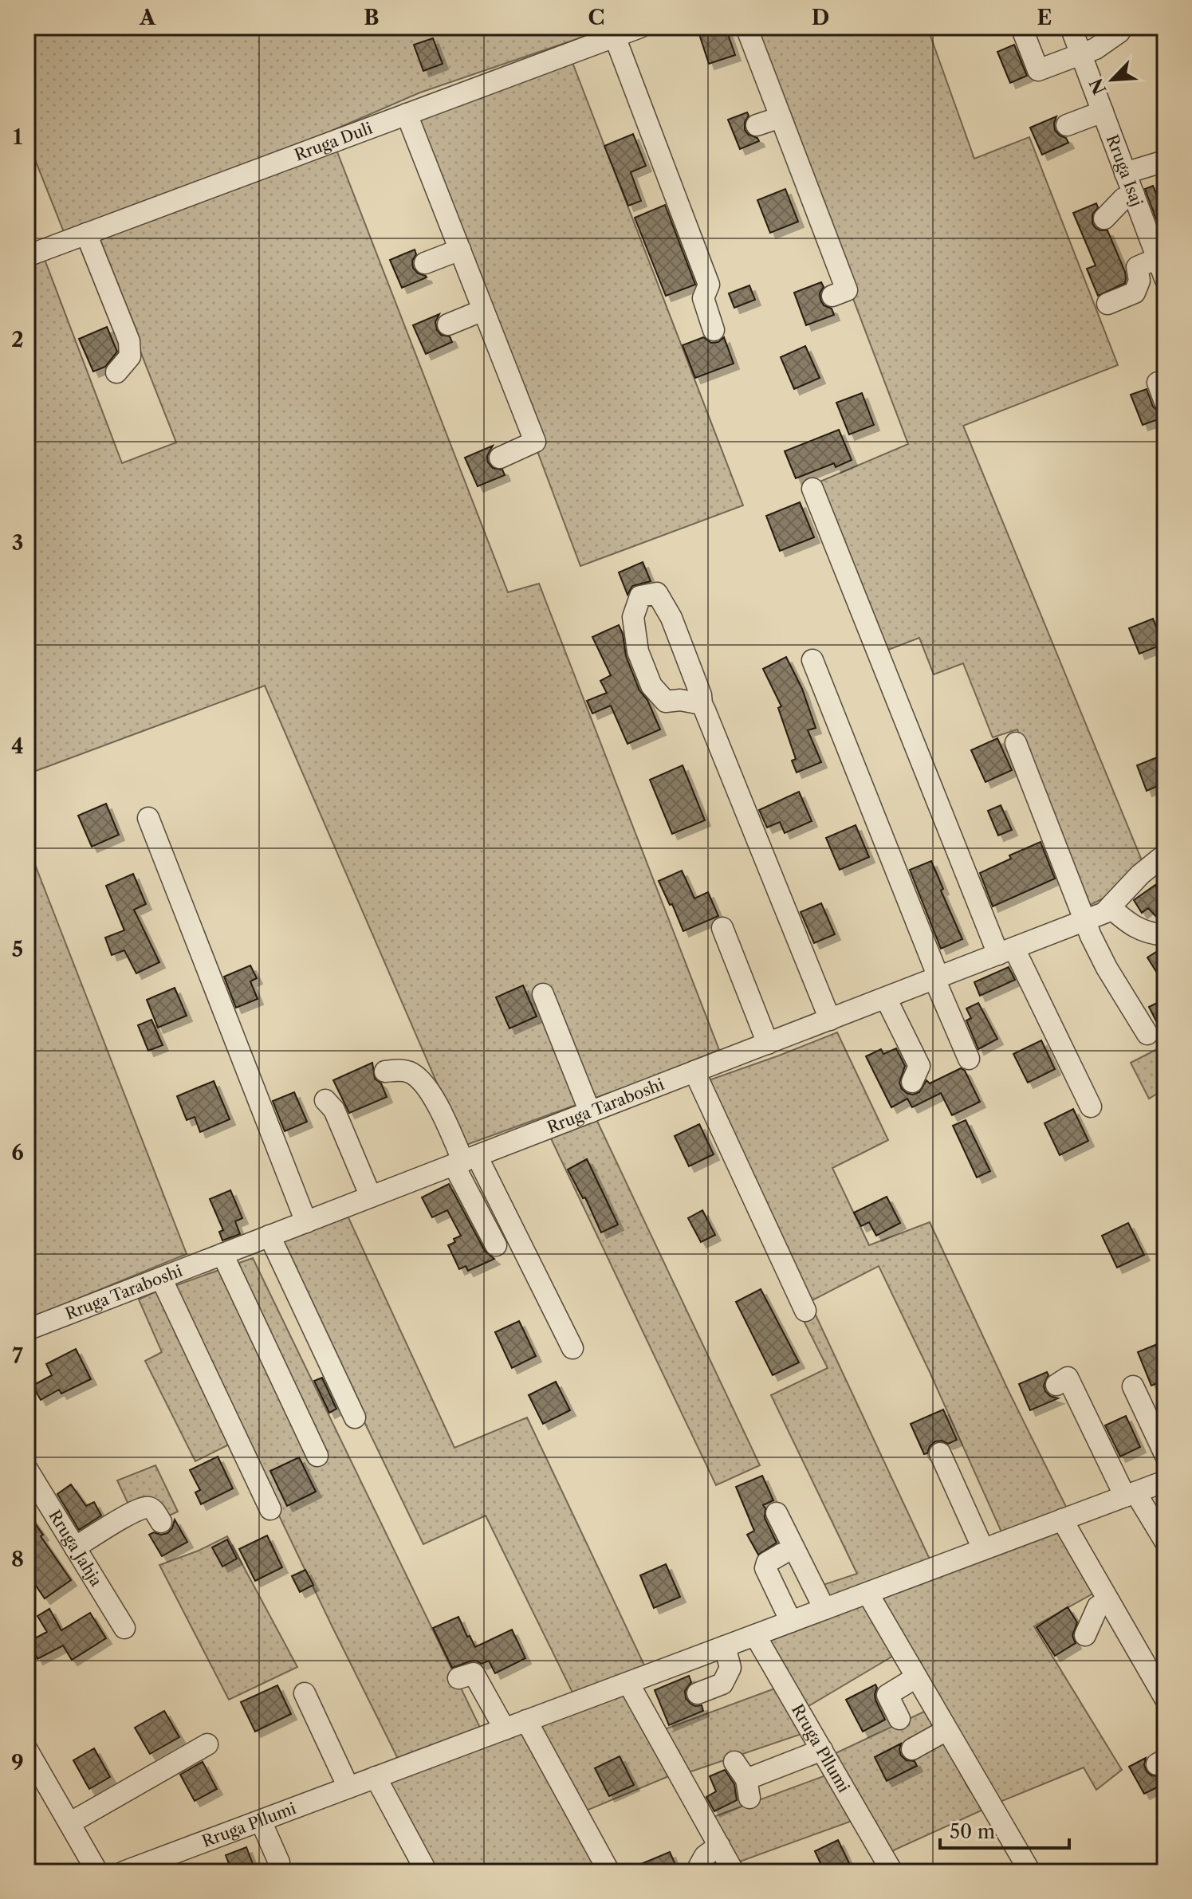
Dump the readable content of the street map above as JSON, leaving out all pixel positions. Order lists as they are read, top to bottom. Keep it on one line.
{"streets":{"street":["Rruga Duli","Rruga Isaj","Rruga Taraboshi","Rruga Jahja","Rruga Pllumi"]},"scale_bar":"50 m","north":"bottom left","grid":{"columns":["A","B","C","D","E"],"rows":["1","2","3","4","5","6","7","8","9"]}}
